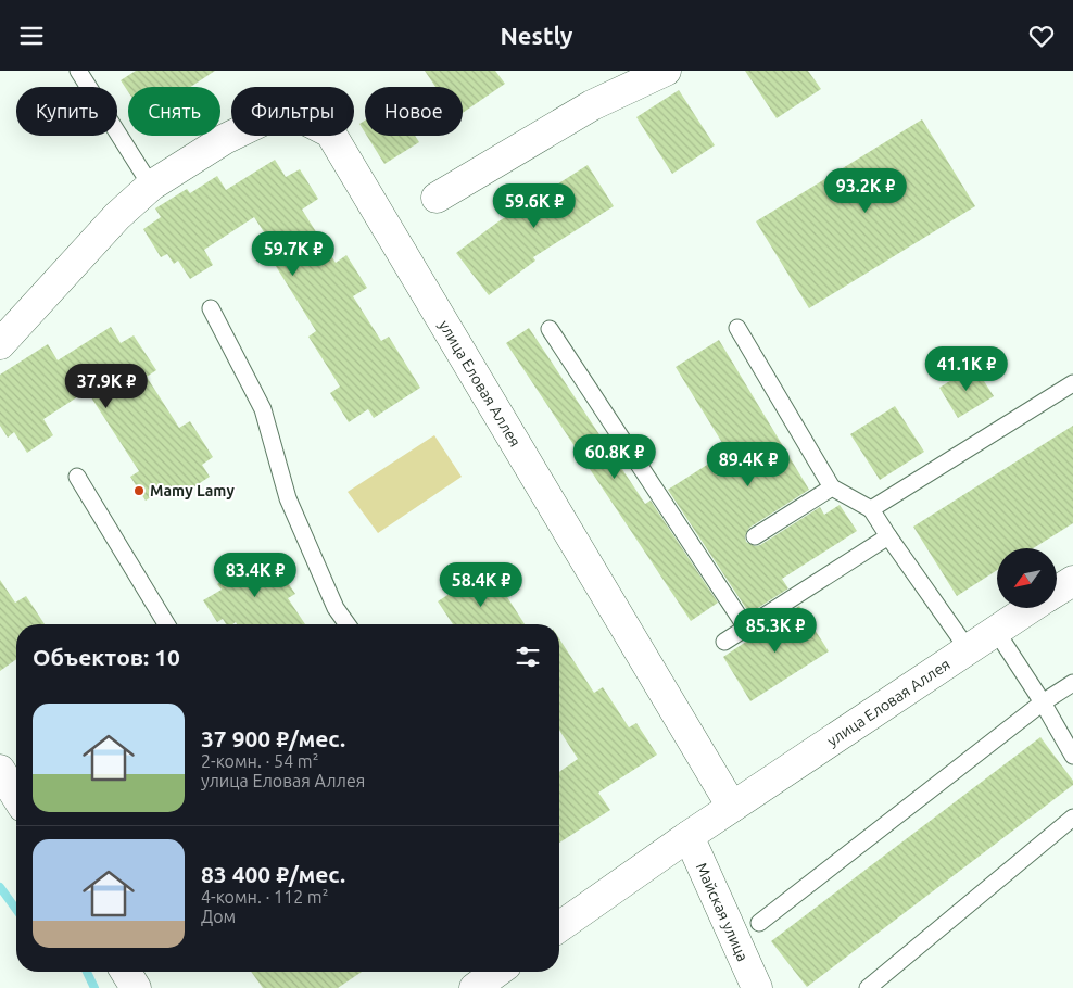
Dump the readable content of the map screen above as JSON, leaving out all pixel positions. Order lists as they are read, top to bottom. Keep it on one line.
{"streets":{"street":["улица Еловая Аллея","Майская улица"]},"crossings":[["улица Еловая Аллея","Майская улица"]],"places":["Mamy Lamy"],"north":"bottom left","page":{"header":"Nestly","chip":["Купить","Снять","Фильтры","Новое"],"price":["93.2K ₽","59.6K ₽","59.7K ₽","41.1K ₽","37.9K ₽","60.8K ₽","89.4K ₽","83.4K ₽","58.4K ₽","85.3K ₽"],"heading":"Объектов: 10","list":[{"name":"37 900 ₽/мес.","note":"2-комн. · 54 m² · улица Еловая Аллея"},{"name":"83 400 ₽/мес.","note":"4-комн. · 112 m² · Дом"}]}}
